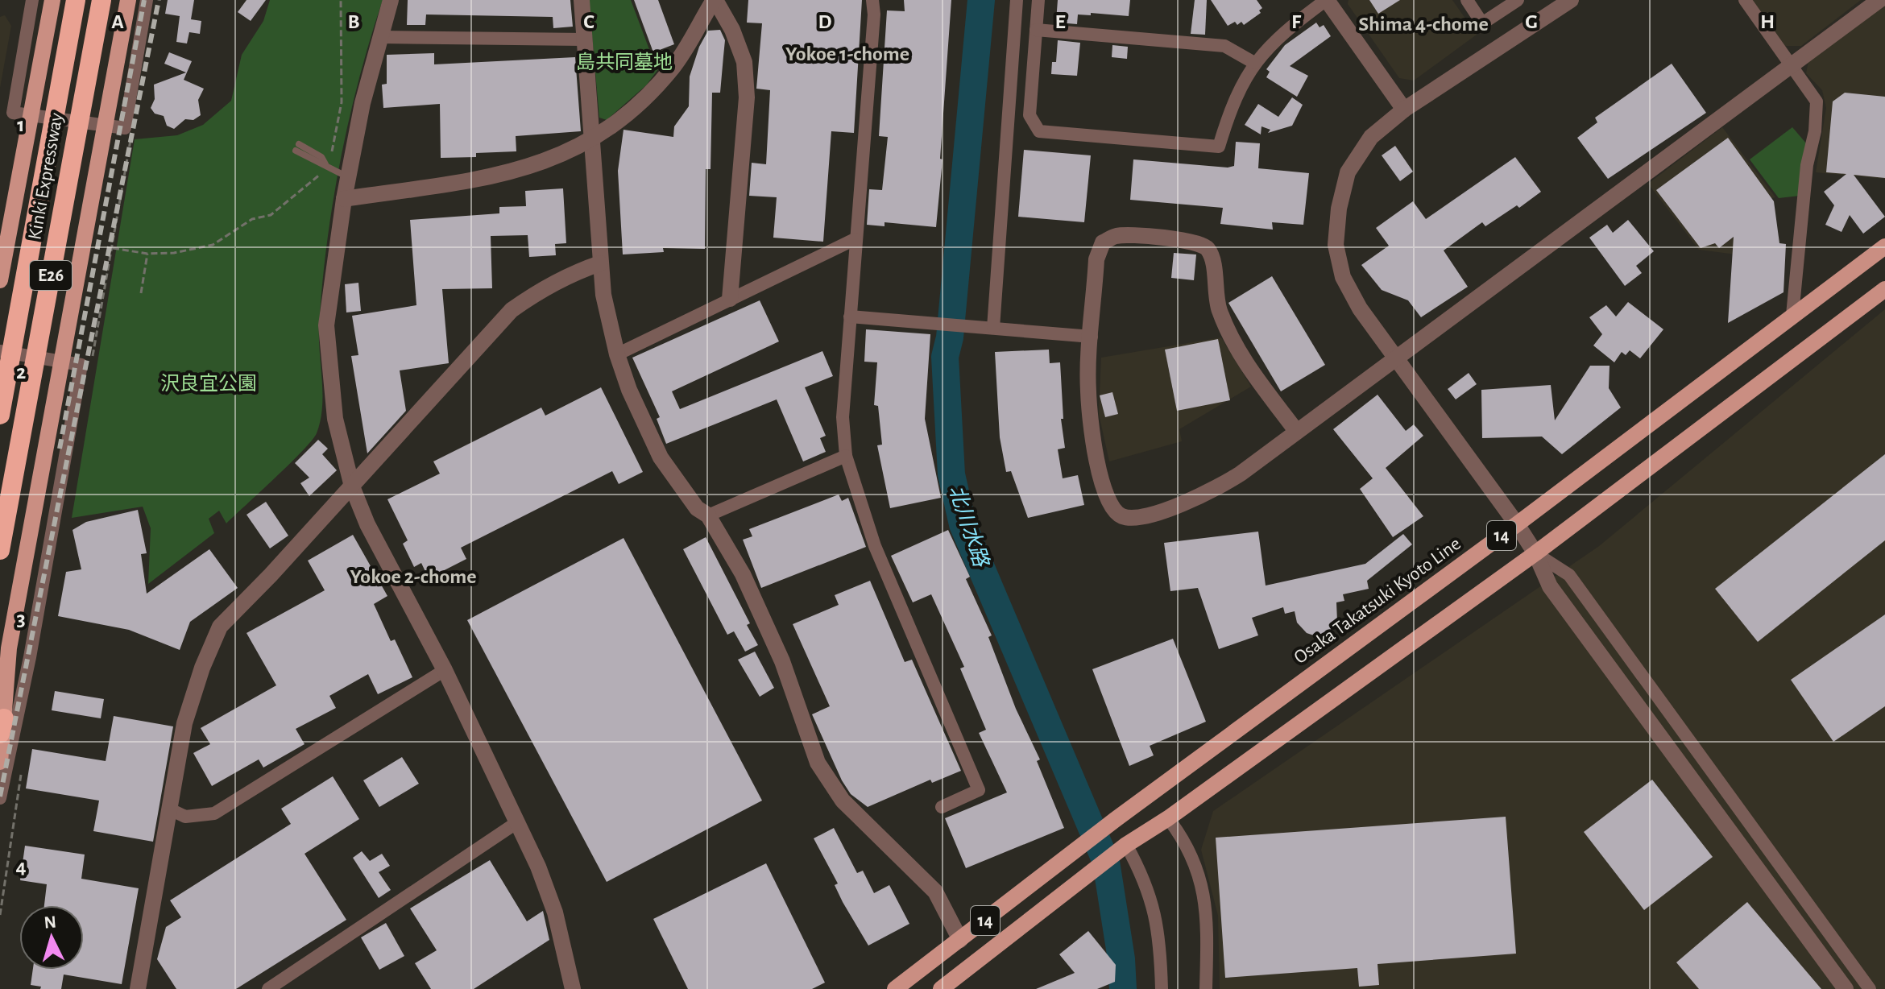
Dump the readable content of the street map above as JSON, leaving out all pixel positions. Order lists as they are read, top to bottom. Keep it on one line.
{"streets":{"highway":["Kinki Expressway","E26"],"main road":["14","Osaka Takatsuki Kyoto Line"]},"districts":["Shima 4-chome","Yokoe 1-chome","Yokoe 2-chome"],"water":["北川水路"],"parks":["島共同墓地","沢良宜公園"],"north":"top","grid":{"columns":["A","B","C","D","E","F","G","H"],"rows":["1","2","3","4"]}}
